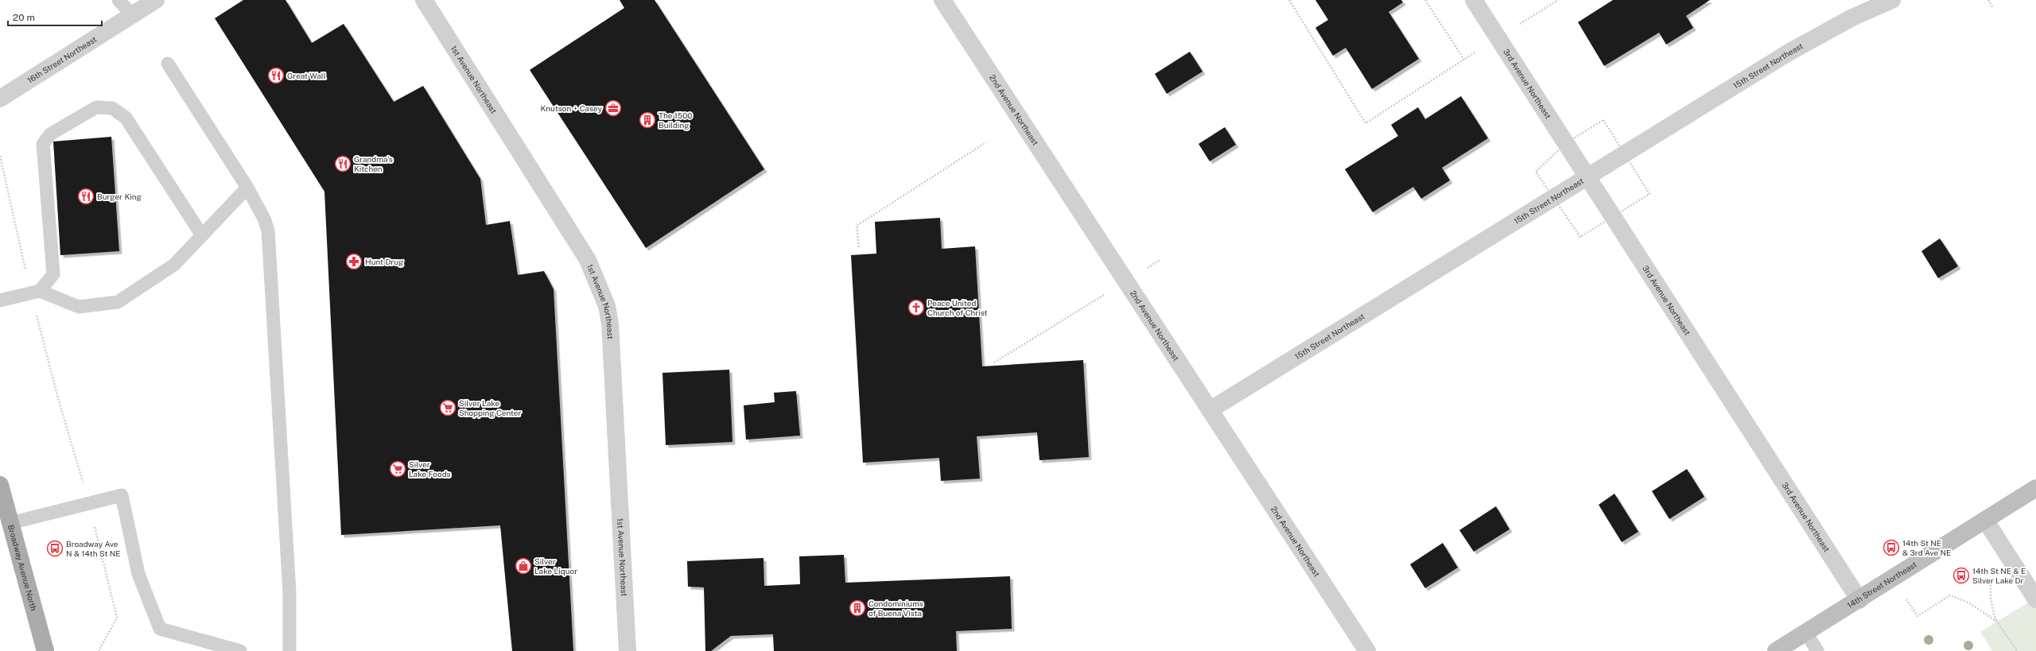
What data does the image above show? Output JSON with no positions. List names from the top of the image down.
{
  "streets": {
    "main road": ["Broadway Avenue North", "14th Street Northeast"],
    "street": [
      "16th Street Northeast",
      "15th Street Northeast",
      "1st Avenue Northeast",
      "3rd Avenue Northeast",
      "2nd Avenue Northeast"
    ]
  },
  "crossings": [
    ["15th Street Northeast", "3rd Avenue Northeast"],
    ["15th Street Northeast", "2nd Avenue Northeast"],
    ["3rd Avenue Northeast", "14th Street Northeast"]
  ],
  "places": {
    "restaurant": ["Great Wall", "Grandma's Kitchen", "Burger King"],
    "office": ["Knutson + Casey"],
    "building": ["The 1500 Building", "Condominiums of Buena Vista"],
    "pharmacy": ["Hunt Drug"],
    "church": ["Peace United Church of Christ"],
    "supermarket": ["Silver Lake Shopping Center", "Silver Lake Foods"],
    "bus stop": ["14th St NE & 3rd Ave NE", "Broadway Ave N & 14th St NE", "14th St NE & E Silver Lake Dr"],
    "shop": ["Silver Lake Liquor"]
  },
  "scale_bar": "20 m"
}
